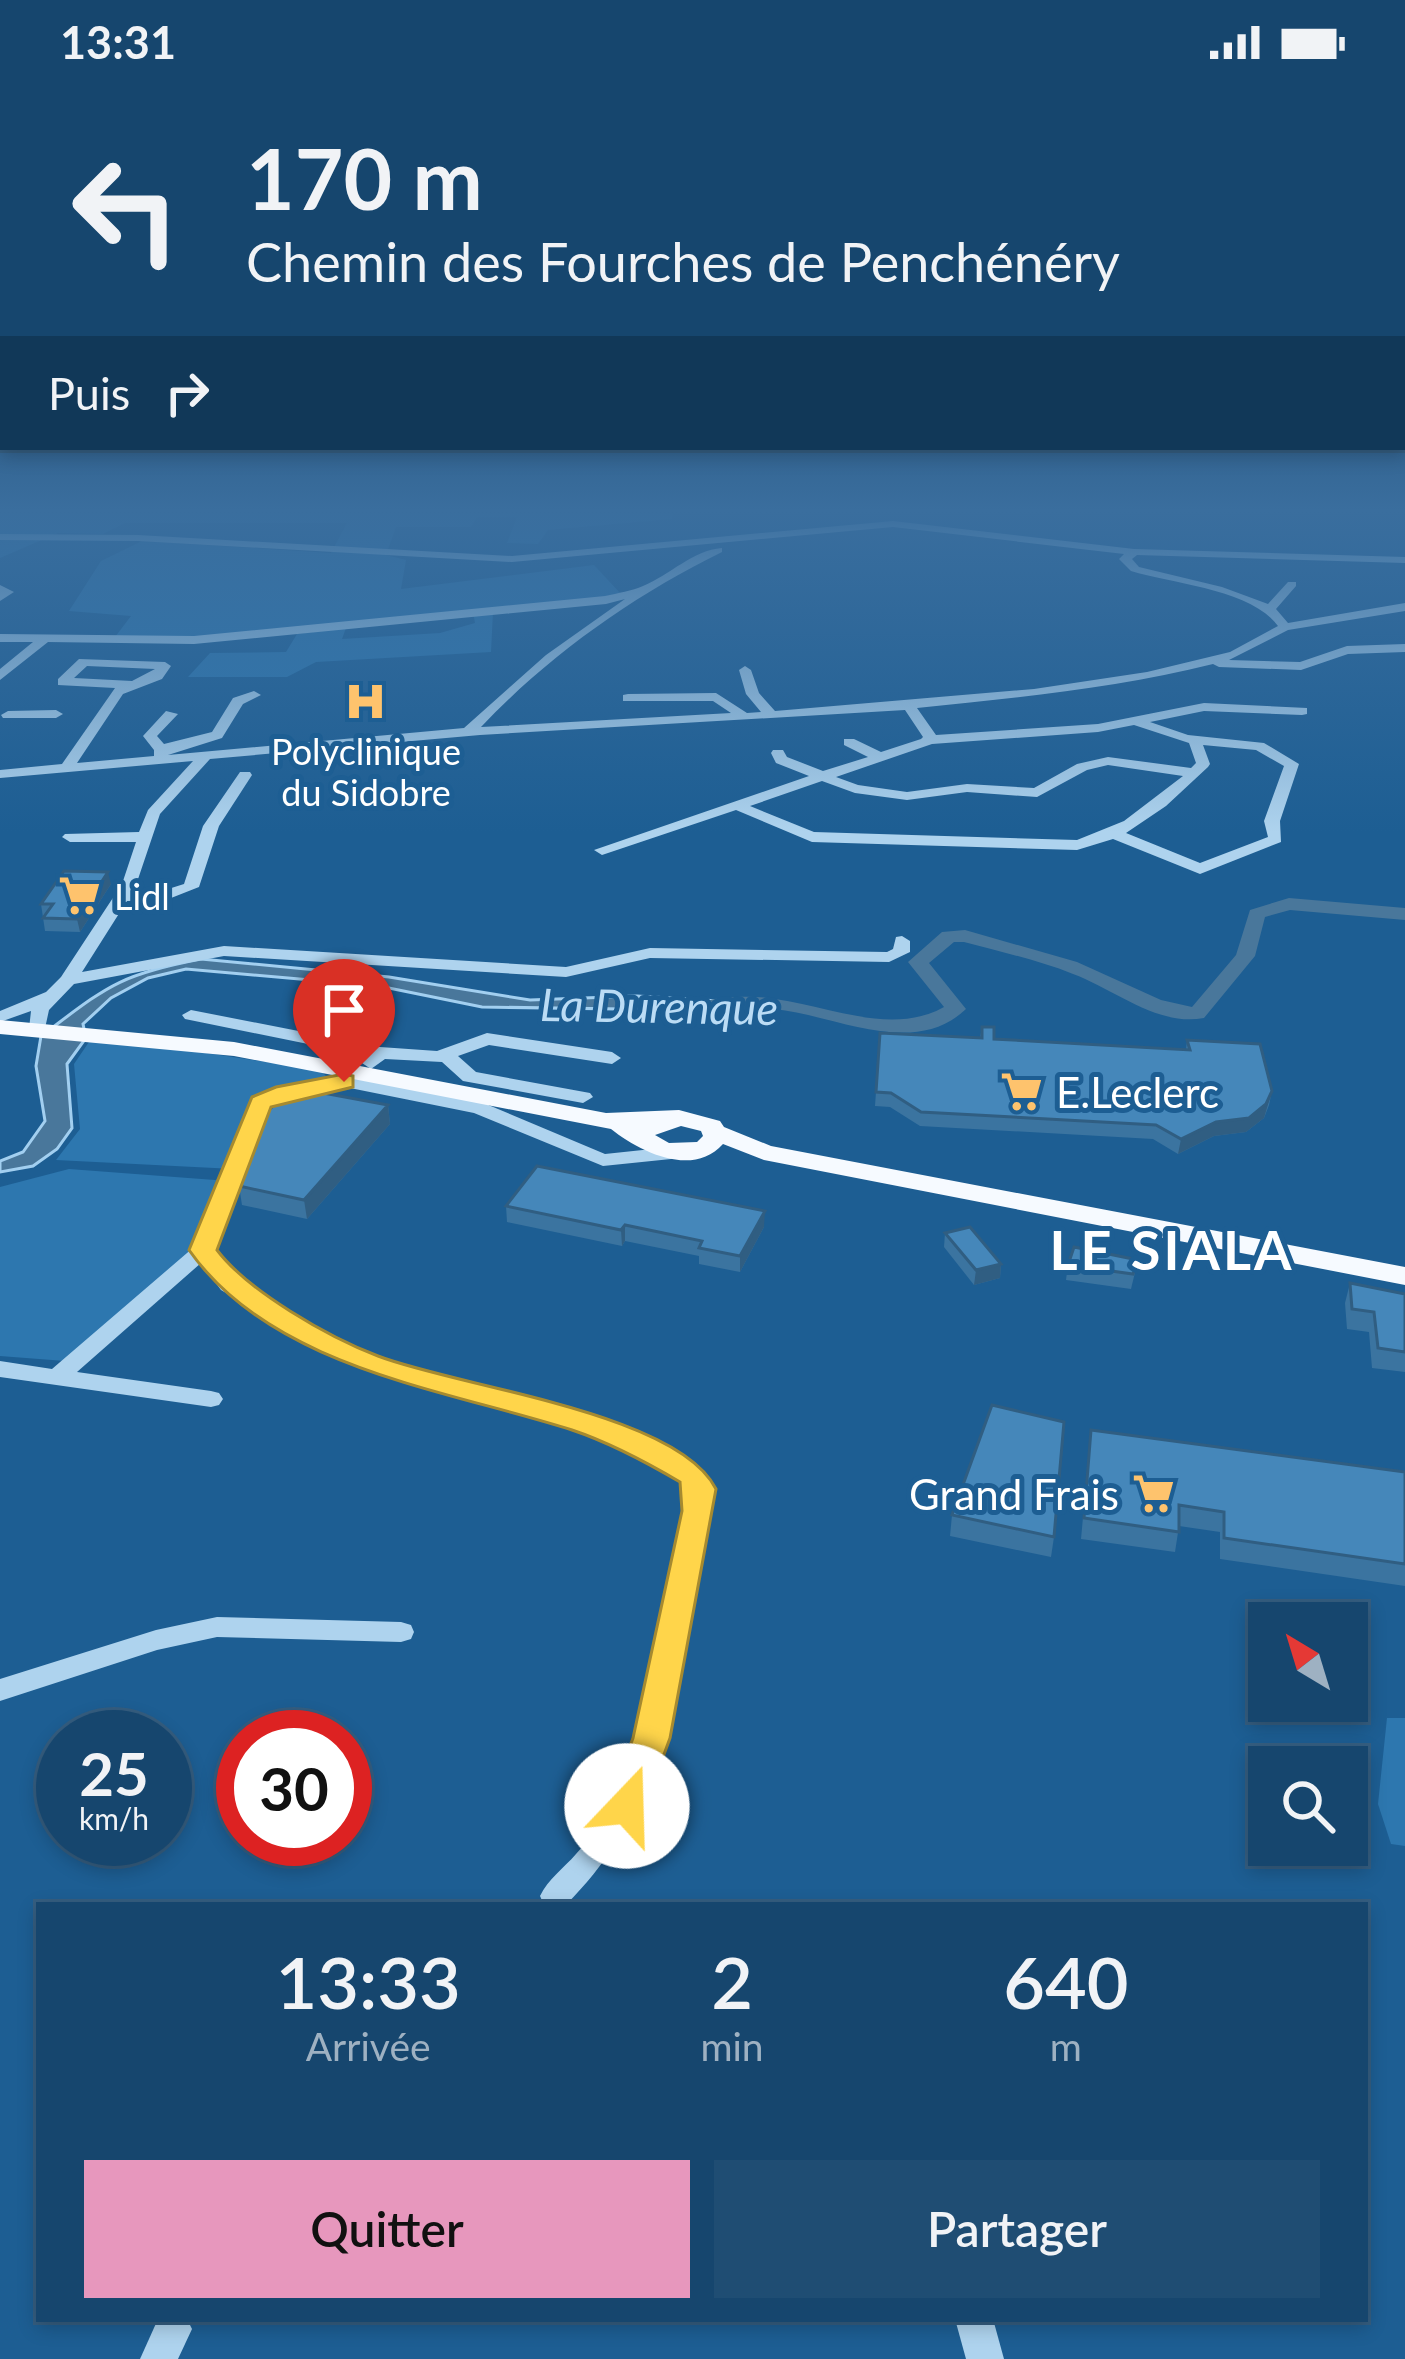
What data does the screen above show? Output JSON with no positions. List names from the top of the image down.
{
  "districts": ["LE SIALA"],
  "water": ["La Durenque"],
  "places": {
    "hospital": ["Polyclinique du Sidobre"],
    "supermarket": ["Lidl", "E.Leclerc", "Grand Frais"]
  },
  "north": "top left",
  "page": {
    "status": "13:31",
    "turn": ["170 m", "Chemin des Fourches de Penchénéry"],
    "then": "Puis",
    "speed": "25 km/h",
    "limit": "30",
    "eta": [
      "13:33",
      "Arrivée",
      "2",
      "min",
      "640",
      "m"
    ],
    "buttons": ["Quitter", "Partager"]
  }
}
